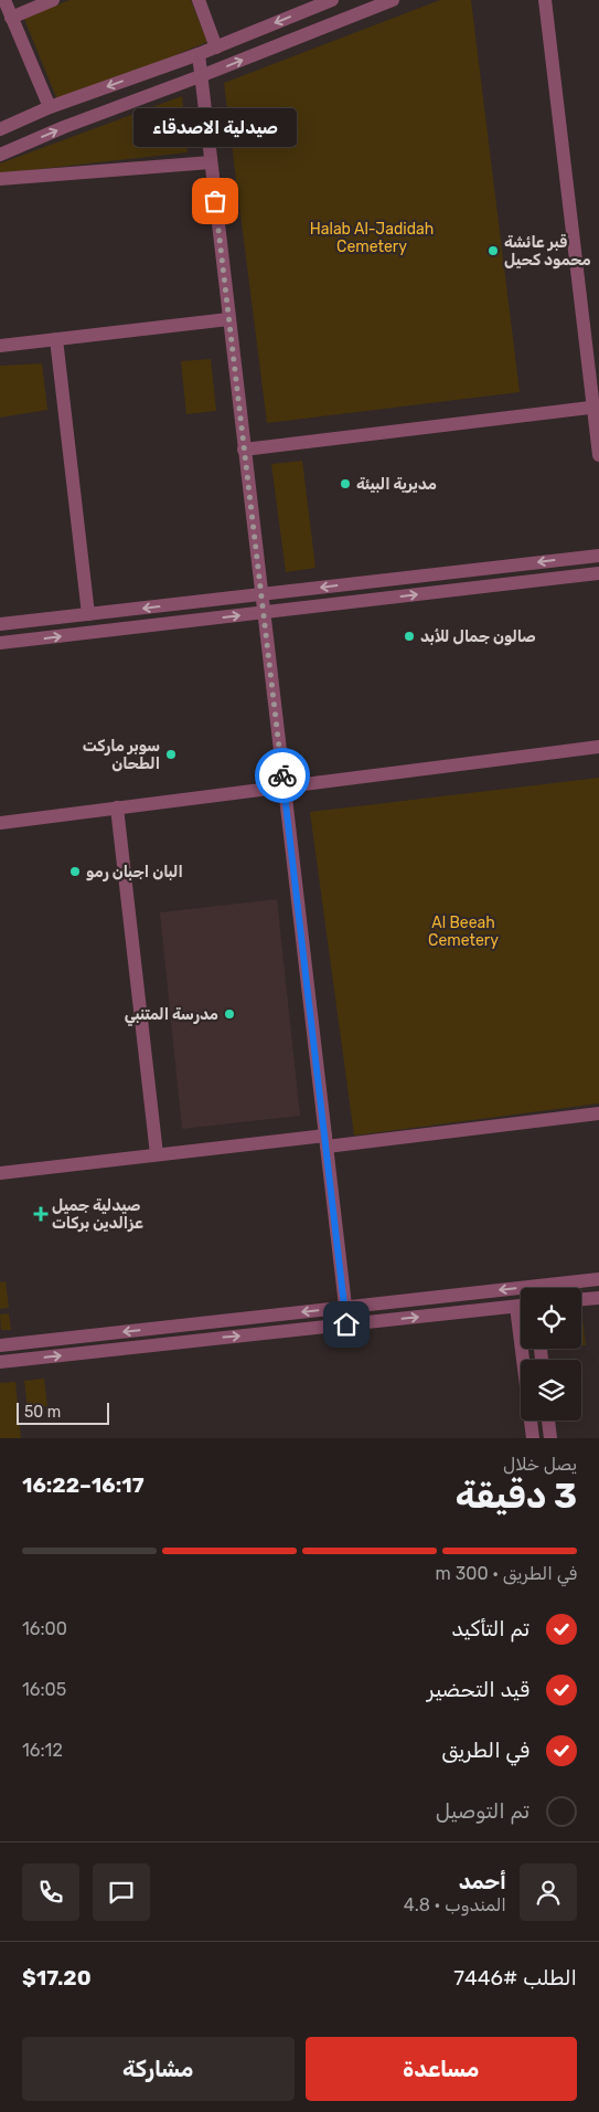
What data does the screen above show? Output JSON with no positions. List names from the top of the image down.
{
  "parks": ["Halab Al-Jadidah Cemetery", "Al Beeah Cemetery"],
  "places": {
    "other": [
      "صيدلية الاصدقاء",
      "قبر عائشة محمود كحيل",
      "مديرية البيئة",
      "صالون جمال للأبد",
      "سوبر ماركت الطحان",
      "البان اجبان رمو",
      "مدرسة المتنبي"
    ],
    "health": ["صيدلية جميل عزالدين بركات"]
  },
  "scale_bar": "50 m",
  "page": {
    "bubble": "صيدلية الاصدقاء",
    "scale": "50 m",
    "heading": ["3 دقيقة", "يصل خلال", "16:17–16:22"],
    "panel": [
      "أحمد",
      "المندوب · 4.8",
      "الطلب #7446",
      "$17.20"
    ],
    "bar": "في الطريق · 300 m",
    "list": [
      ["تم التأكيد", "16:00"],
      ["قيد التحضير", "16:05"],
      ["في الطريق", "16:12"],
      "تم التوصيل"
    ],
    "buttons": ["مساعدة", "مشاركة"]
  }
}
